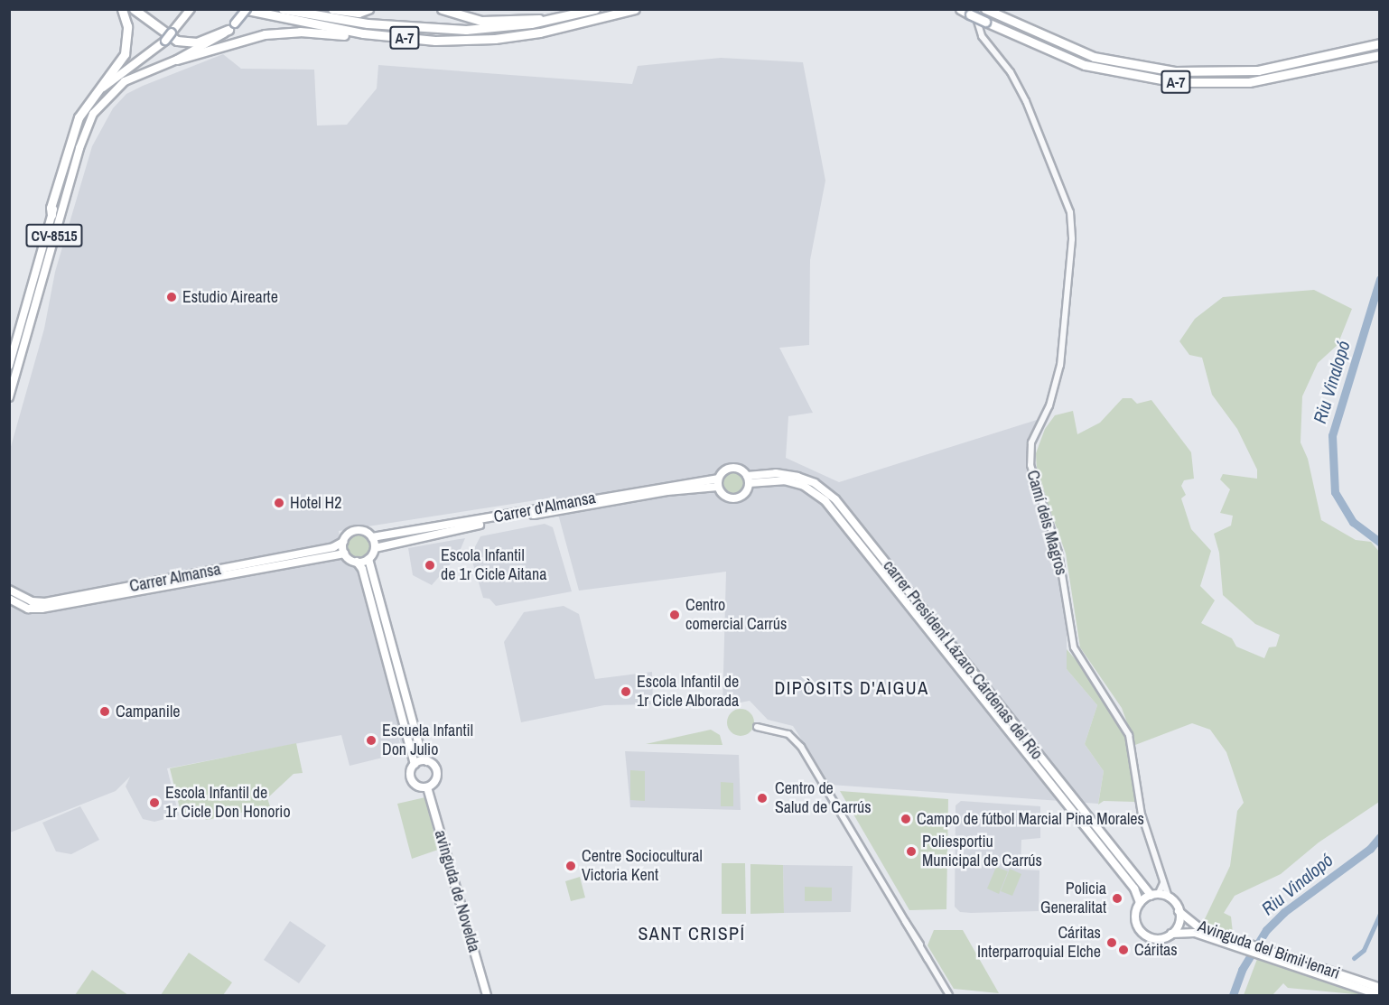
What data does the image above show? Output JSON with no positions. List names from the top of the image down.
{
  "streets": {
    "highway": ["A-7"],
    "main road": [
      "CV-8515",
      "Carrer d'Almansa",
      "Carrer Almansa",
      "carrer President Lázaro Cárdenas del Río",
      "avinguda de Novelda",
      "Avinguda del Bimil·lenari"
    ],
    "street": ["Camí dels Magros"]
  },
  "crossings": [
    ["A-7", "Camí dels Magros"],
    ["Carrer d'Almansa", "Carrer Almansa"],
    ["Carrer d'Almansa", "carrer President Lázaro Cárdenas del Río"],
    ["Camí dels Magros", "carrer President Lázaro Cárdenas del Río"],
    ["Camí dels Magros", "Avinguda del Bimil·lenari"],
    ["carrer President Lázaro Cárdenas del Río", "Avinguda del Bimil·lenari"]
  ],
  "districts": ["DIPÒSITS D'AIGUA", "SANT CRISPÍ"],
  "water": ["Riu Vinalopó"],
  "places": [
    "Estudio Airearte",
    "Hotel H2",
    "Escola Infantil de 1r Cicle Aitana",
    "Centro comercial Carrús",
    "Escola Infantil de 1r Cicle Alborada",
    "Campanile",
    "Escuela Infantil Don Julio",
    "Centro de Salud de Carrús",
    "Escola Infantil de 1r Cicle Don Honorio",
    "Campo de fútbol Marcial Pina Morales",
    "Poliesportiu Municipal de Carrús",
    "Centre Sociocultural Victoria Kent",
    "Policia Generalitat",
    "Cáritas Interparroquial Elche",
    "Cáritas"
  ]
}
